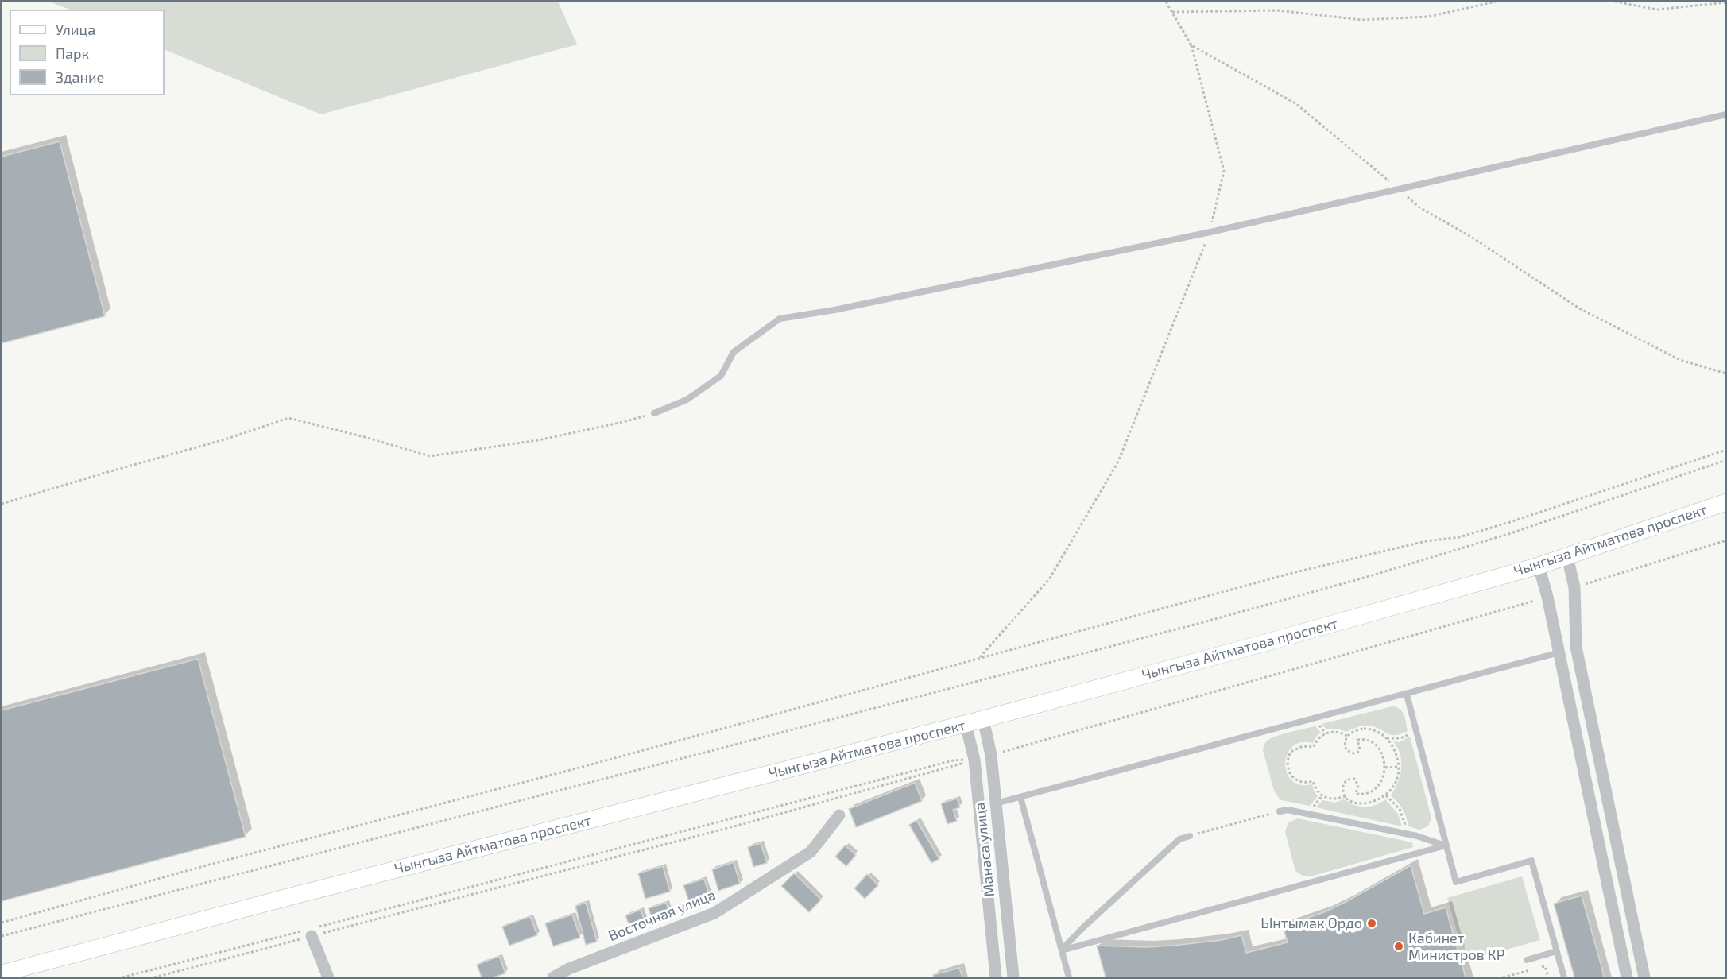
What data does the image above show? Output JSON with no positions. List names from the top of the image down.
{
  "streets": {
    "main road": ["Чынгыза Айтматова проспект"],
    "street": ["Манаса улица", "Восточная улица"]
  },
  "crossings": [
    ["Чынгыза Айтматова проспект", "Манаса улица"]
  ],
  "places": ["Ынтымак Ордо", "Кабинет Министров КР"],
  "legend": ["Улица", "Парк", "Здание"]
}
